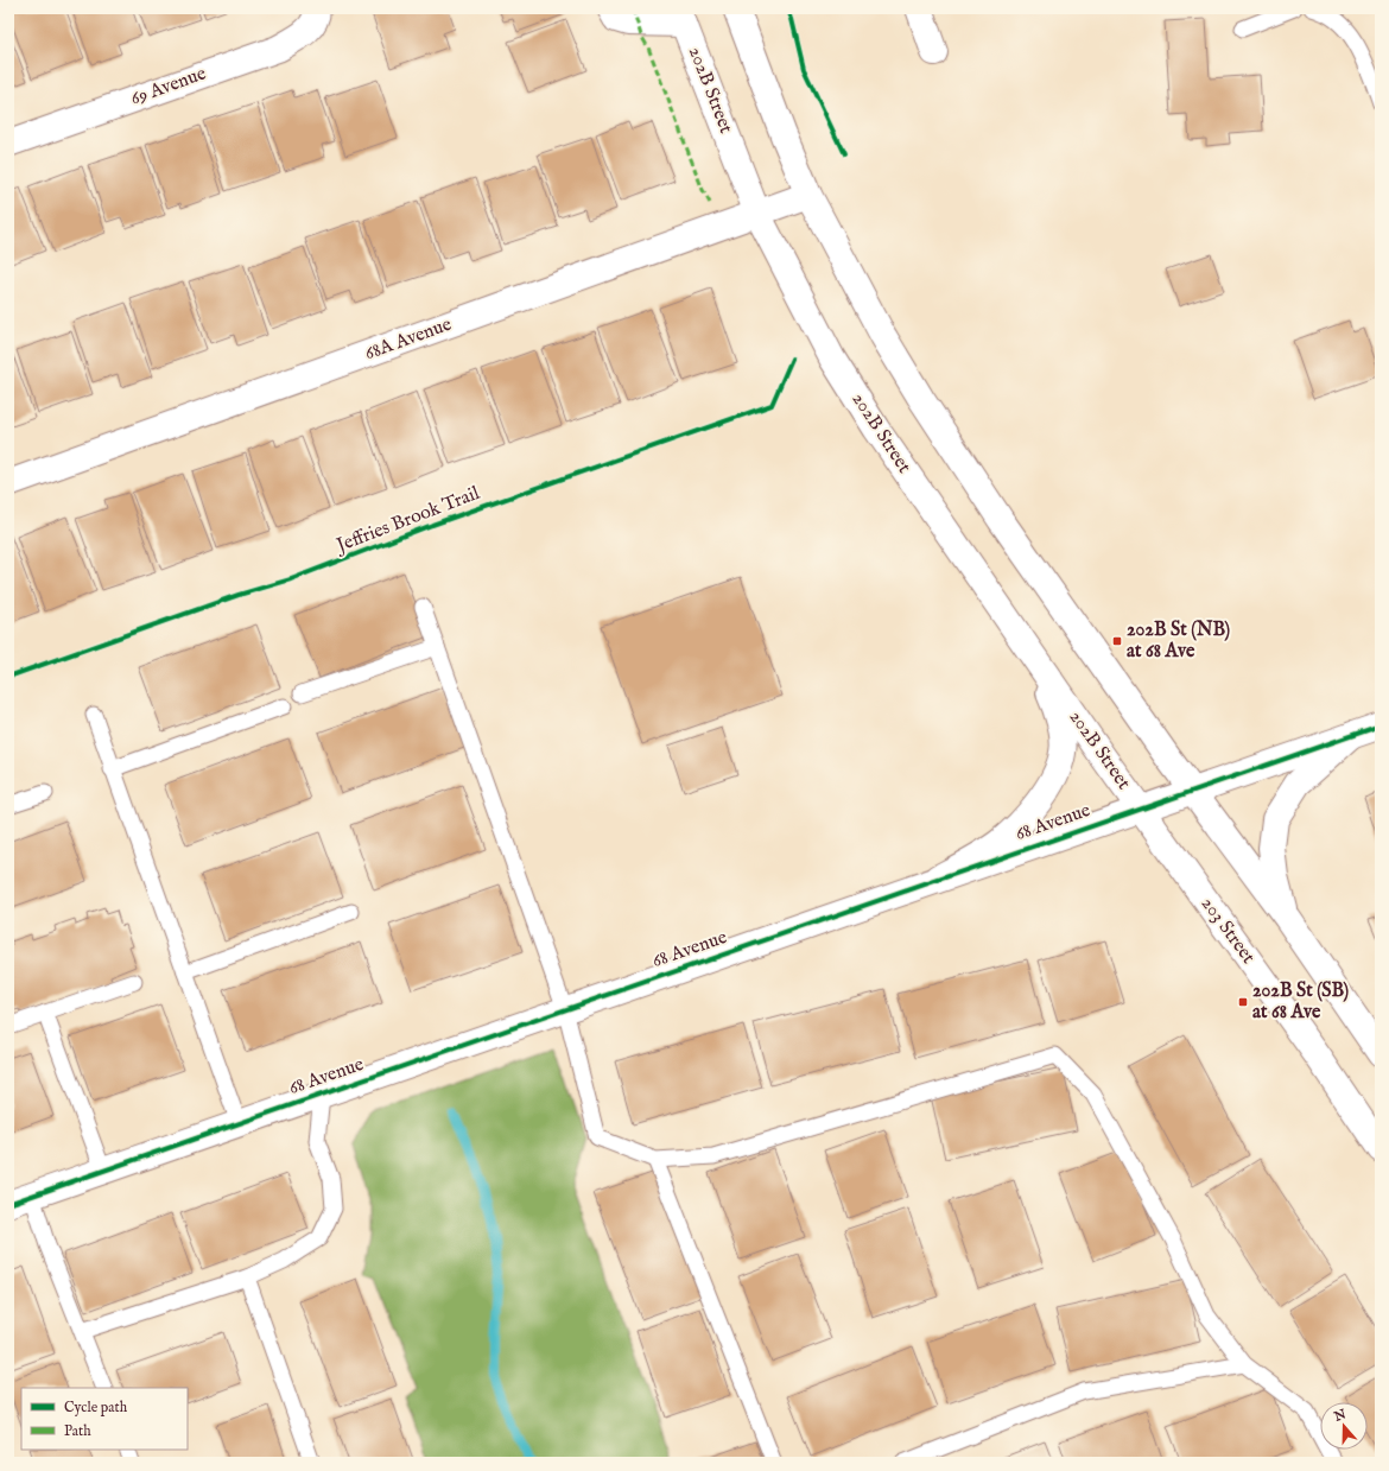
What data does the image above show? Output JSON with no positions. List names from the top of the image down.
{
  "streets": {
    "main road": [
      "69 Avenue",
      "202B Street",
      "68A Avenue",
      "68 Avenue",
      "203 Street"
    ],
    "cycle path": ["Jeffries Brook Trail"]
  },
  "crossings": [
    ["202B Street", "68A Avenue"],
    ["202B Street", "68 Avenue"],
    ["202B Street", "203 Street"],
    ["68 Avenue", "203 Street"]
  ],
  "places": {
    "transit": ["202B St (NB) at 68 Ave", "202B St (SB) at 68 Ave"]
  },
  "legend": ["Cycle path", "Path"],
  "north": "top"
}
